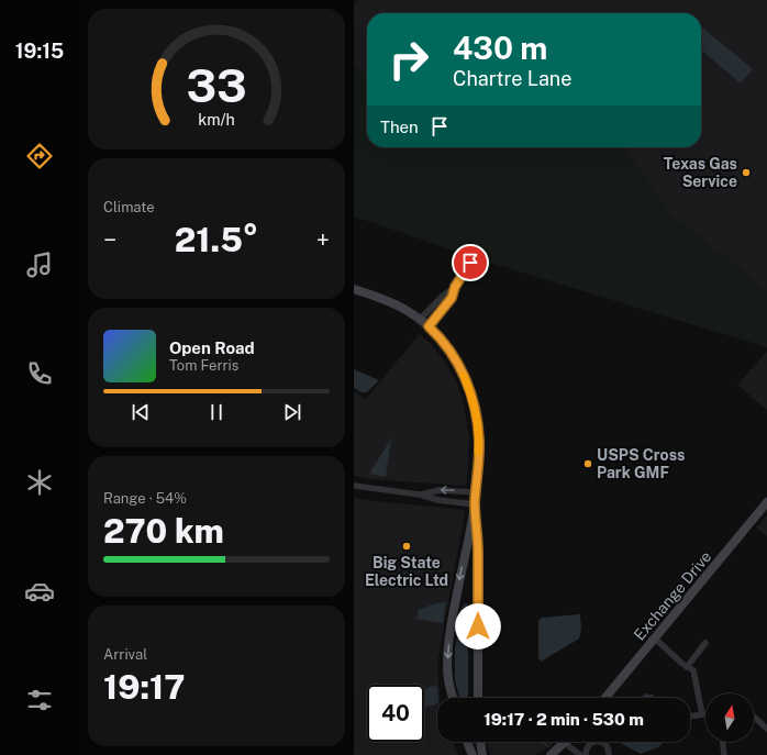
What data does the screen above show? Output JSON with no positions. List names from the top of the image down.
{
  "streets": {
    "street": ["Exchange Drive"]
  },
  "places": ["Texas Gas Service", "USPS Cross Park GMF", "Big State Electric Ltd"],
  "north": "top",
  "page": {
    "tabs": "19:15",
    "turn": ["430 m", "Chartre Lane"],
    "then": "Then",
    "tile": [
      "Climate",
      ["Range · 54%", "270 km"],
      ["Arrival", "19:17"]
    ],
    "heat": ["−", "21.5°", "+"],
    "song": ["Open Road", "Tom Ferris"],
    "limit": "40",
    "trip": "19:17 · 2 min · 530 m",
    "gauge": ["33", "km/h"]
  }
}
